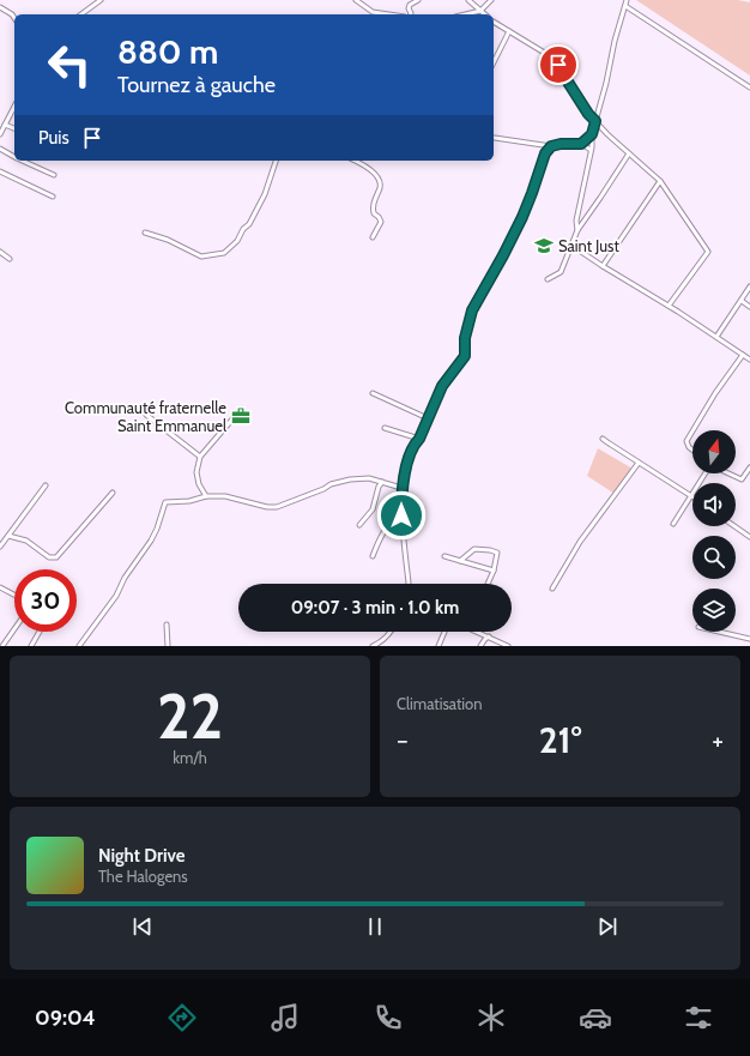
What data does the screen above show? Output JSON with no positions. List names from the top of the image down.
{
  "places": {
    "school or university": ["Saint Just"],
    "office": ["Communauté fraternelle Saint Emmanuel"]
  },
  "north": "top",
  "page": {
    "turn": ["880 m", "Tournez à gauche"],
    "then": "Puis",
    "limit": "30",
    "trip": "09:07 · 3 min · 1.0 km",
    "tile": [
      ["22", "km/h"],
      "Climatisation"
    ],
    "heat": ["−", "21°", "+"],
    "song": ["Night Drive", "The Halogens"],
    "tabs": "09:04"
  }
}
